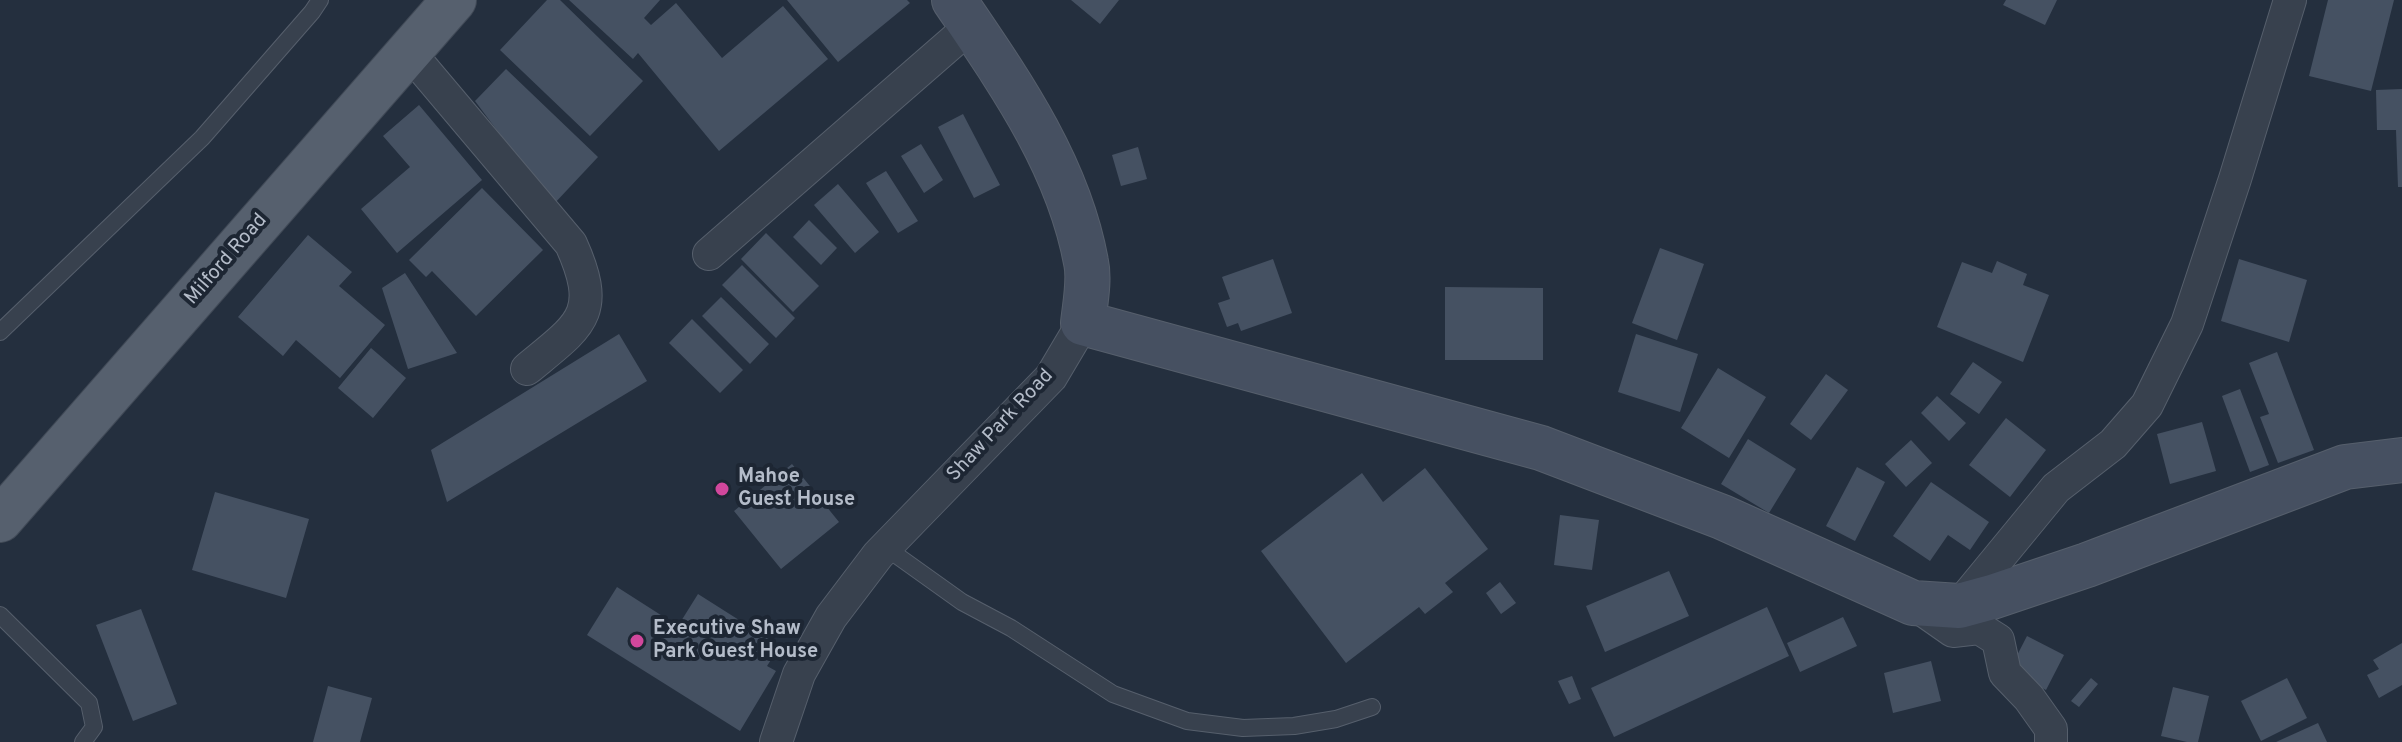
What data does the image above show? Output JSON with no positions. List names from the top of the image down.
{
  "streets": {
    "main road": ["Milford Road"],
    "street": ["Shaw Park Road"]
  },
  "places": ["Mahoe Guest House", "Executive Shaw Park Guest House"]
}
